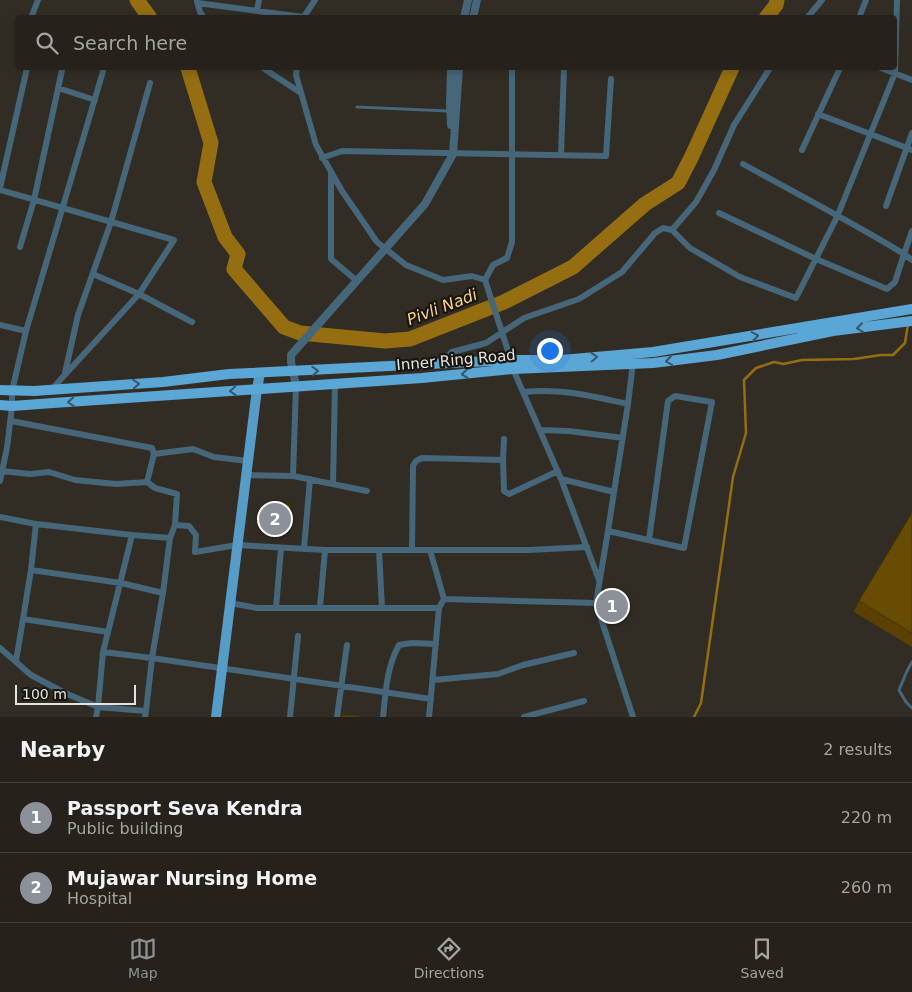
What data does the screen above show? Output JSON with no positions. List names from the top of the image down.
{
  "streets": {
    "highway": ["Inner Ring Road"]
  },
  "water": ["Pivli Nadi"],
  "scale_bar": "100 m",
  "page": {
    "search": "Search here",
    "pins": ["2", "1"],
    "scale": "100 m",
    "heading": ["Nearby", "2 results"],
    "list": [
      {
        "mark": "1",
        "name": "Passport Seva Kendra",
        "note": "Public building",
        "value": "220 m"
      },
      {
        "mark": "2",
        "name": "Mujawar Nursing Home",
        "note": "Hospital",
        "value": "260 m"
      }
    ],
    "nav": ["Map", "Directions", "Saved"]
  }
}
